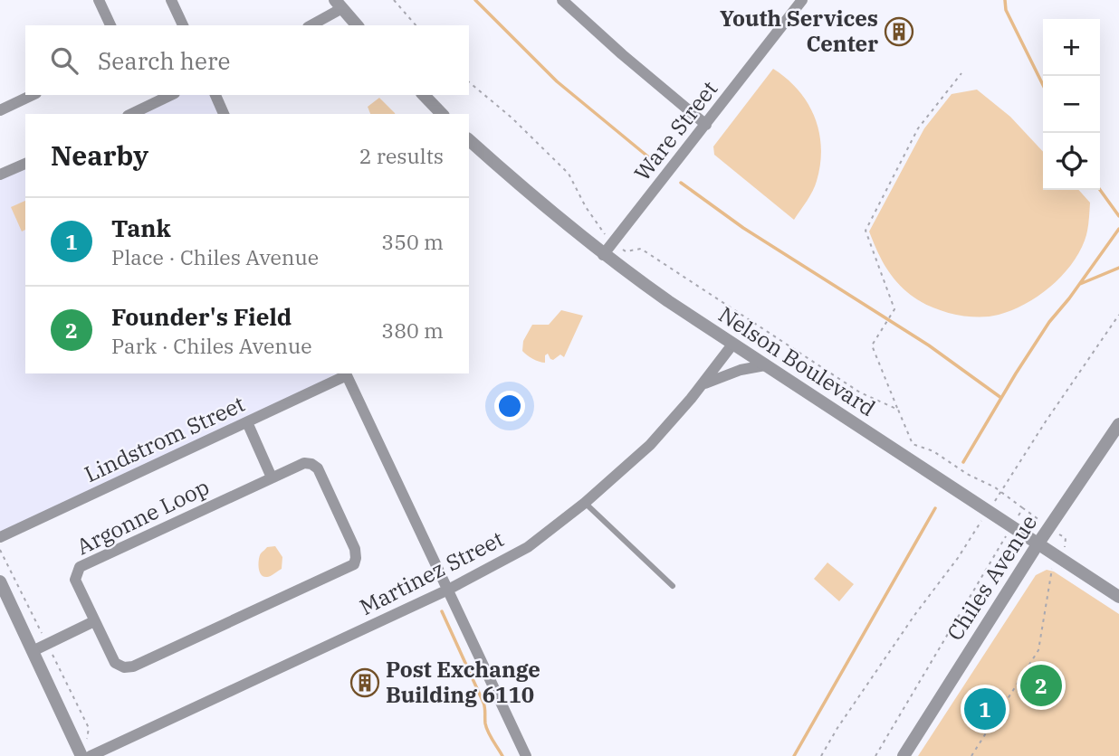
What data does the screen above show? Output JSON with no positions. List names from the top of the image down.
{
  "streets": {
    "street": [
      "Ware Street",
      "Nelson Boulevard",
      "Lindstrom Street",
      "Argonne Loop",
      "Martinez Street",
      "Chiles Avenue"
    ]
  },
  "crossings": [
    ["Ware Street", "Nelson Boulevard"],
    ["Nelson Boulevard", "Martinez Street"],
    ["Nelson Boulevard", "Chiles Avenue"]
  ],
  "places": {
    "building": ["Youth Services Center", "Post Exchange Building 6110"]
  },
  "page": {
    "map_buttons": ["+", "−"],
    "search": "Search here",
    "heading": ["Nearby", "2 results"],
    "list": [
      {
        "mark": "1",
        "name": "Tank",
        "note": "Place · Chiles Avenue",
        "value": "350 m"
      },
      {
        "mark": "2",
        "name": "Founder's Field",
        "note": "Park · Chiles Avenue",
        "value": "380 m"
      }
    ],
    "pins": ["2", "1"]
  }
}
